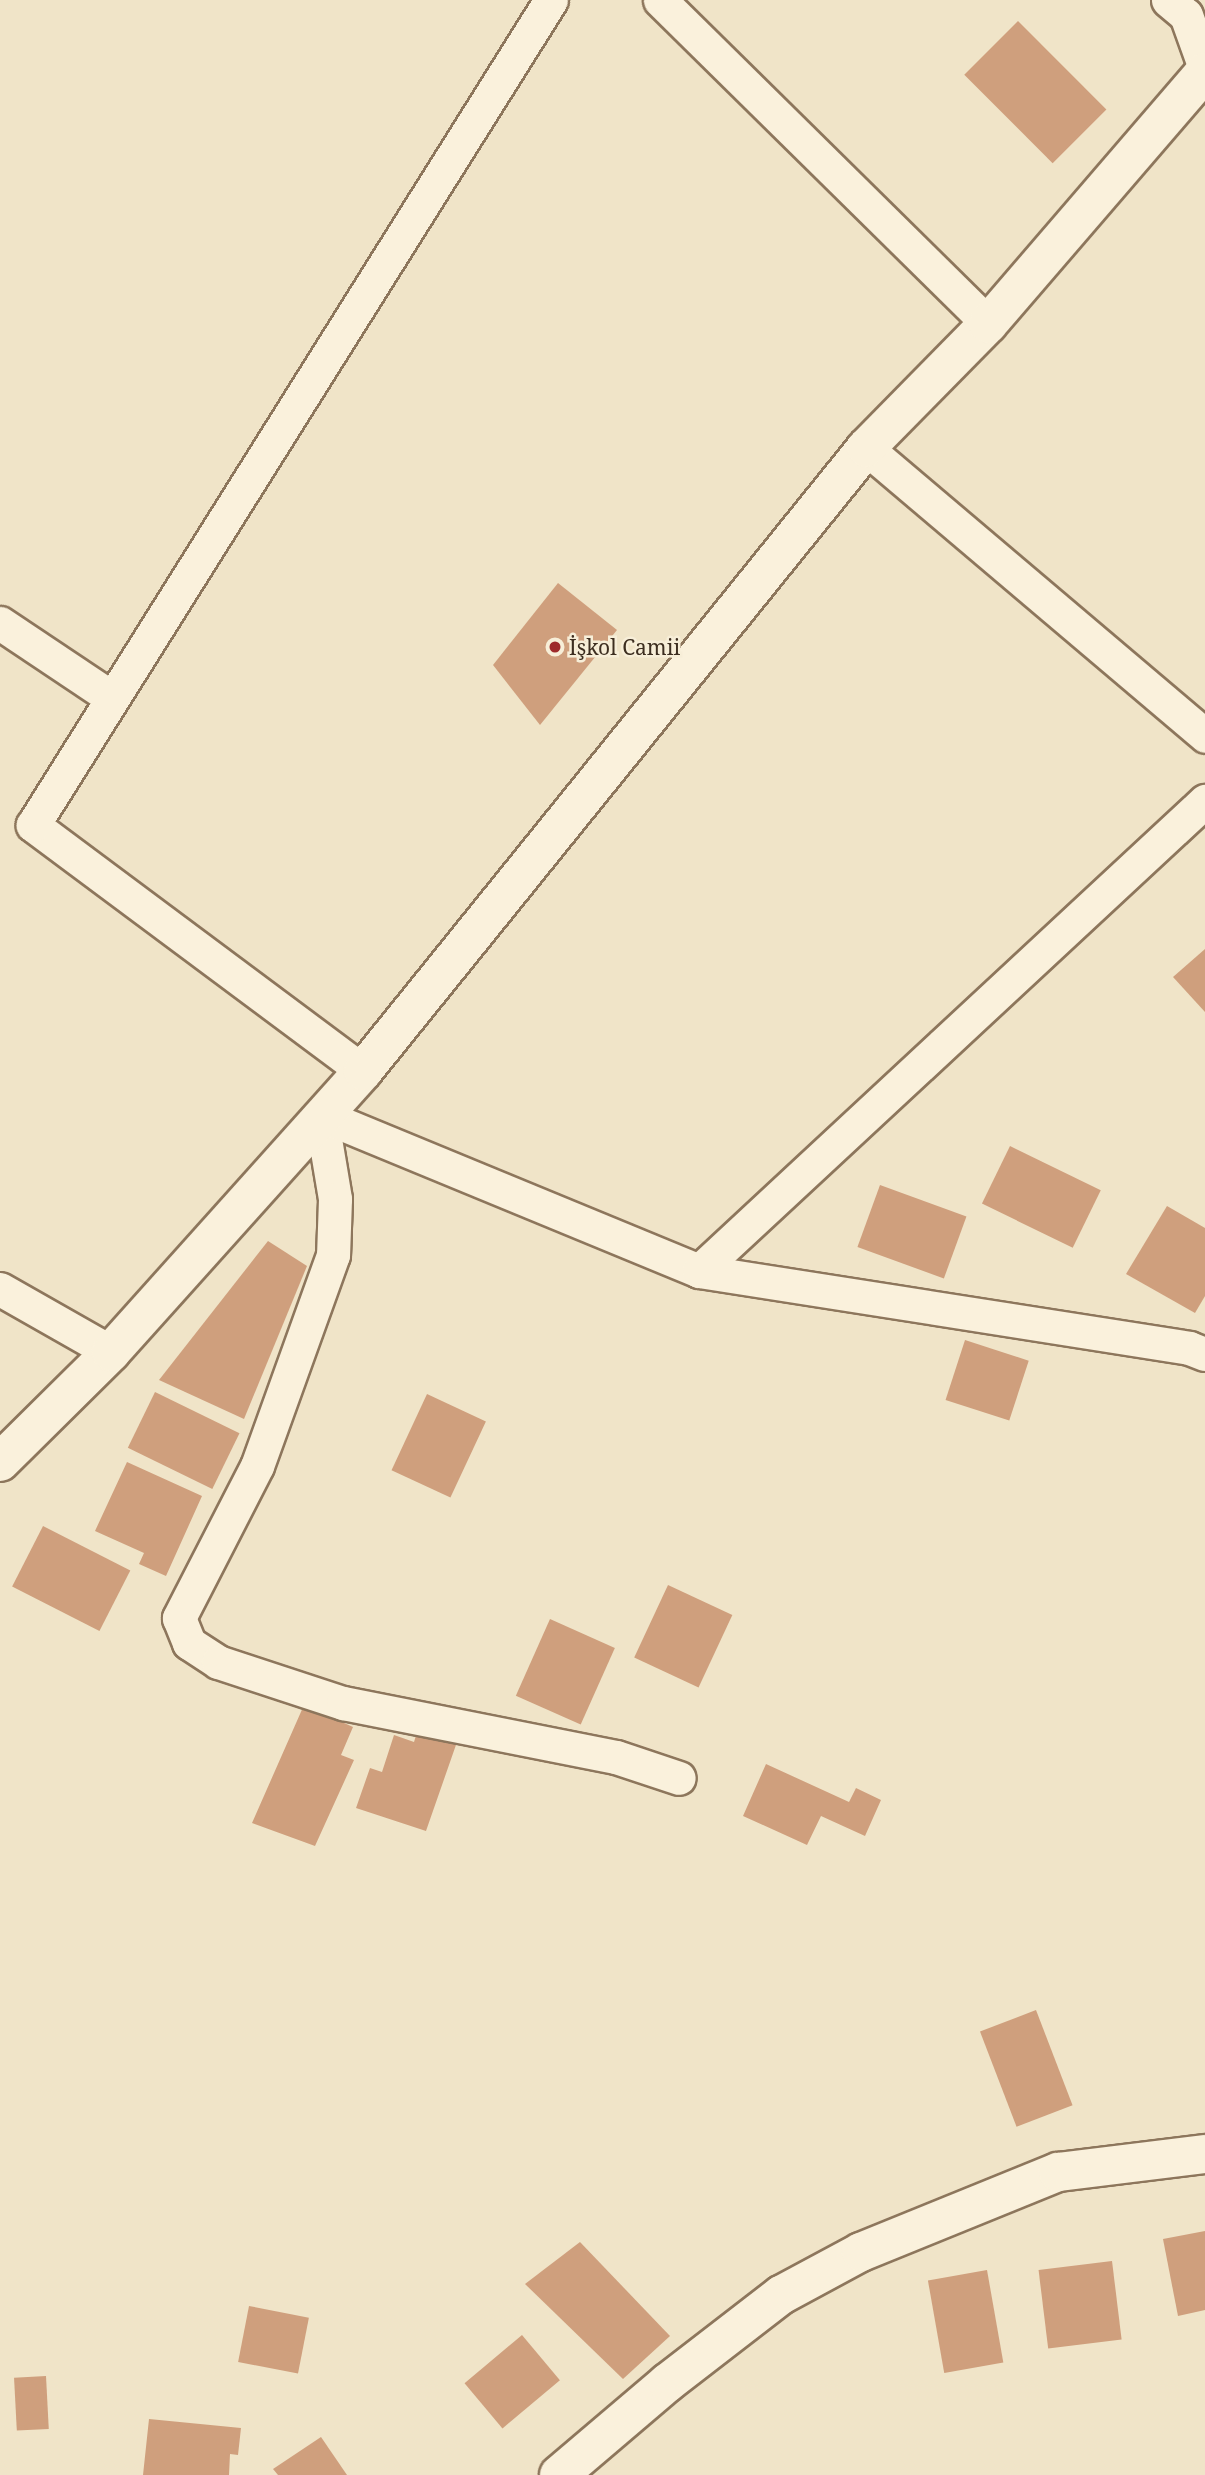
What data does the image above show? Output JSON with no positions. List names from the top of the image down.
{
  "places": ["İşkol Camii"]
}
